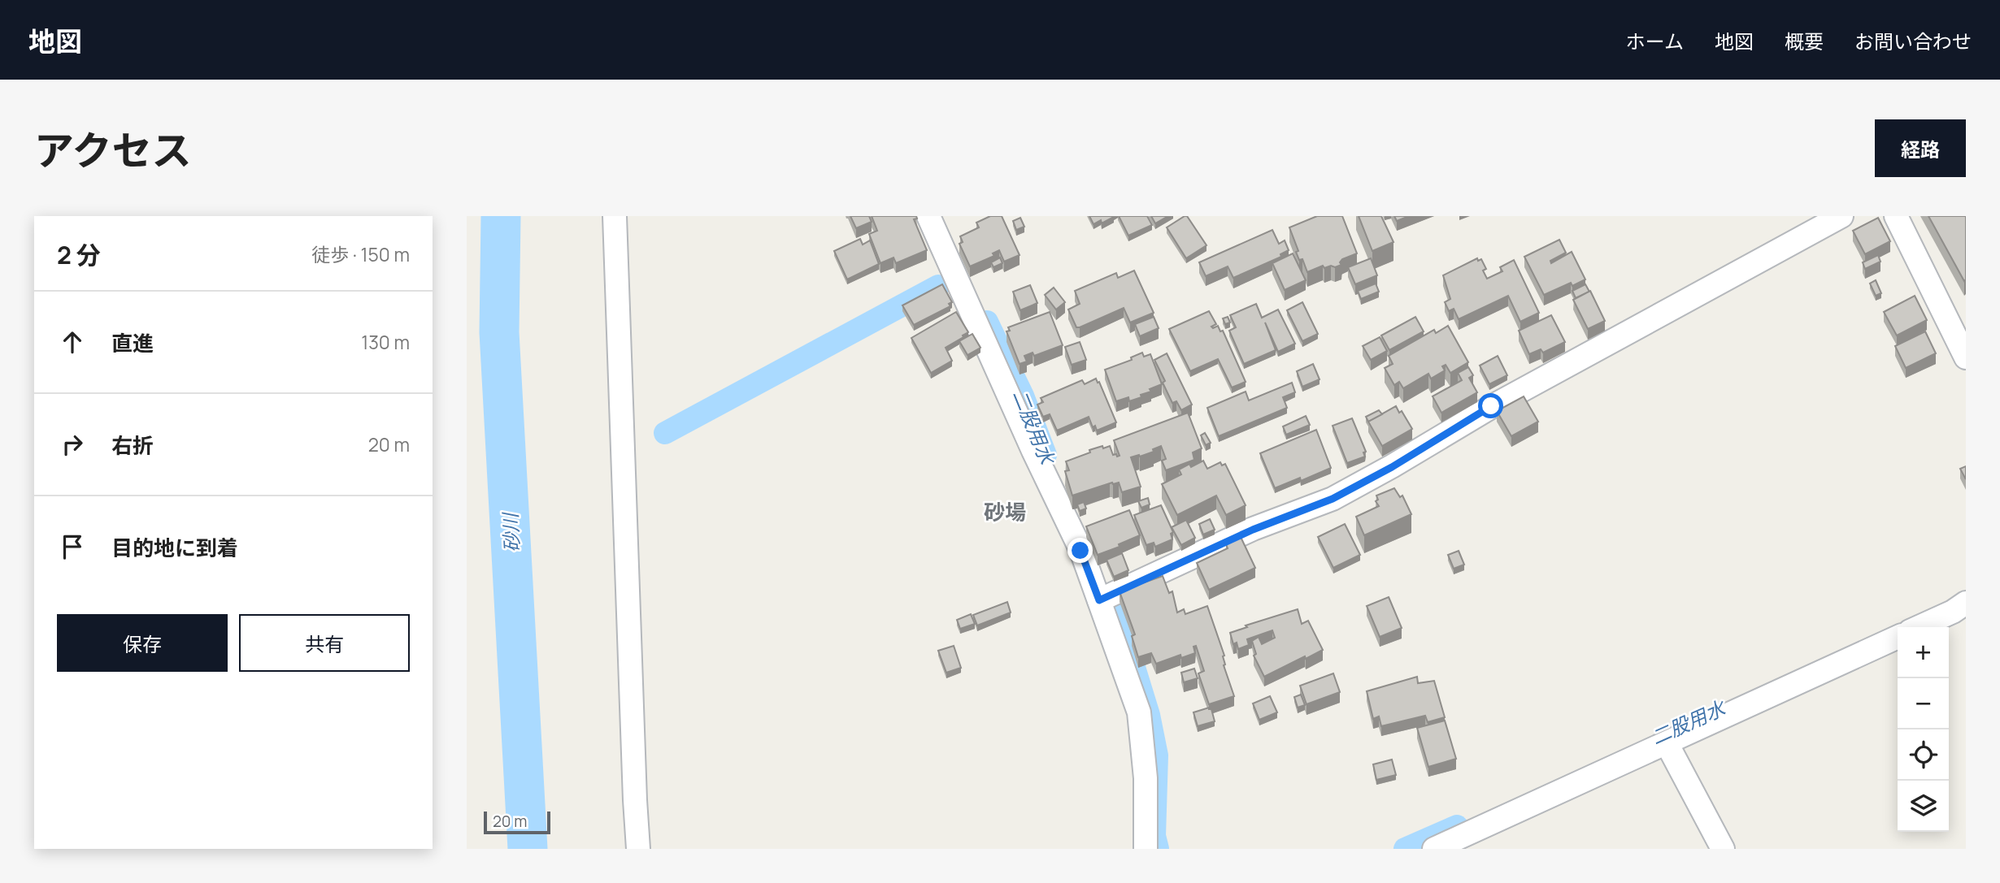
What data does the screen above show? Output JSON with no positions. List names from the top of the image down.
{
  "districts": ["砂場"],
  "water": ["二股用水", "砂川"],
  "scale_bar": "20 m",
  "page": {
    "header": "地図",
    "nav": [
      "ホーム",
      "地図",
      "概要",
      "お問い合わせ"
    ],
    "title": "アクセス",
    "buttons": [
      "経路",
      ["保存", "共有"]
    ],
    "heading": ["2 分", "徒歩 · 150 m"],
    "list": [
      ["直進", "130 m"],
      ["右折", "20 m"],
      "目的地に到着"
    ],
    "map_buttons": ["+", "−"],
    "scale": "20 m"
  }
}
